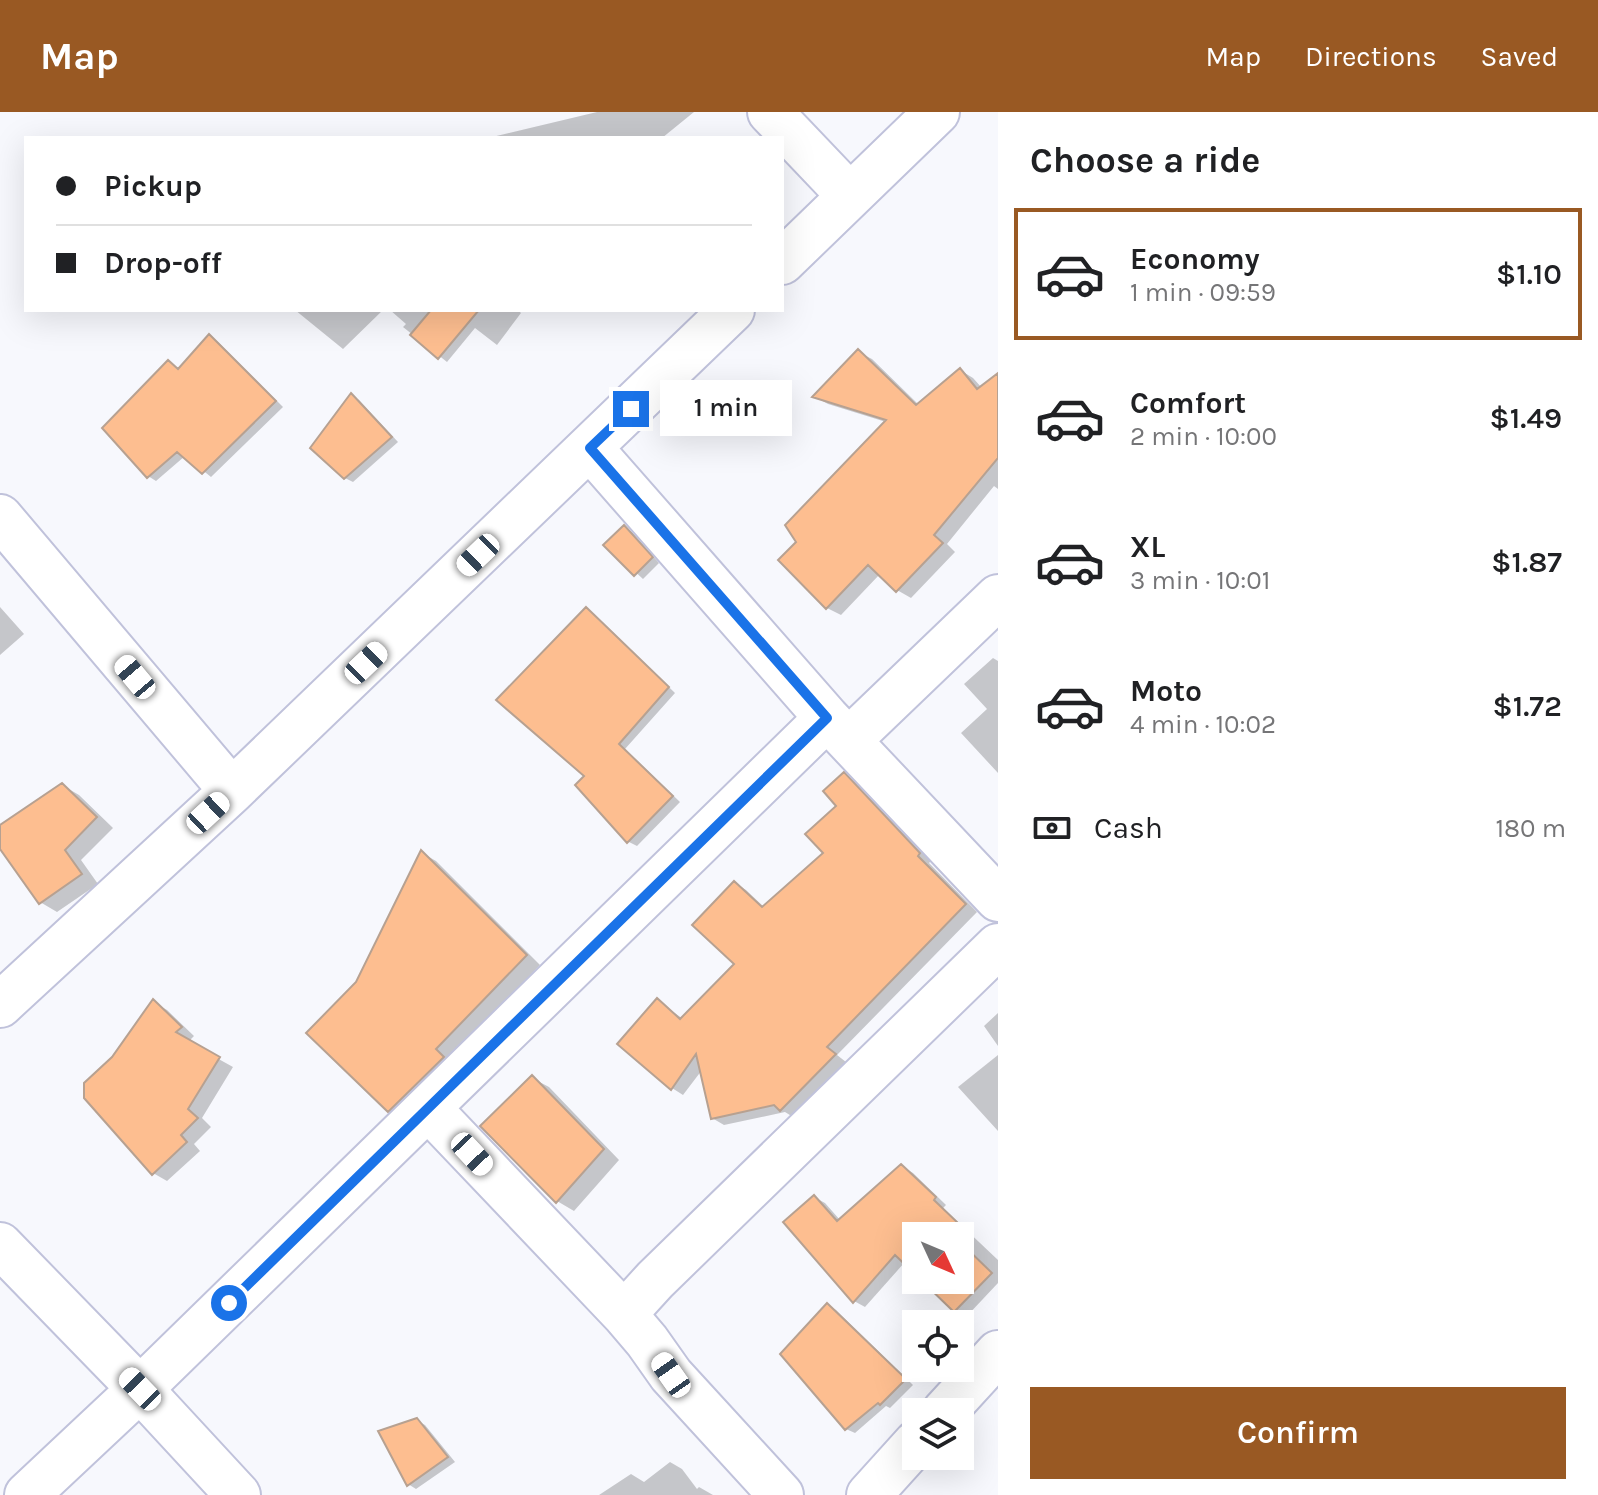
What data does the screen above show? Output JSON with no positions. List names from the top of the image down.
{
  "north": "bottom right",
  "page": {
    "header": "Map",
    "nav": ["Map", "Directions", "Saved"],
    "heading": "Choose a ride",
    "banner": ["Pickup", "Drop-off"],
    "list": [
      {
        "name": "Economy",
        "note": "1 min · 09:59",
        "value": "$1.10"
      },
      {
        "name": "Comfort",
        "note": "2 min · 10:00",
        "value": "$1.49"
      },
      {
        "name": "XL",
        "note": "3 min · 10:01",
        "value": "$1.87"
      },
      {
        "name": "Moto",
        "note": "4 min · 10:02",
        "value": "$1.72"
      }
    ],
    "bubble": "1 min",
    "pay": ["Cash", "180 m"],
    "buttons": "Confirm"
  }
}
